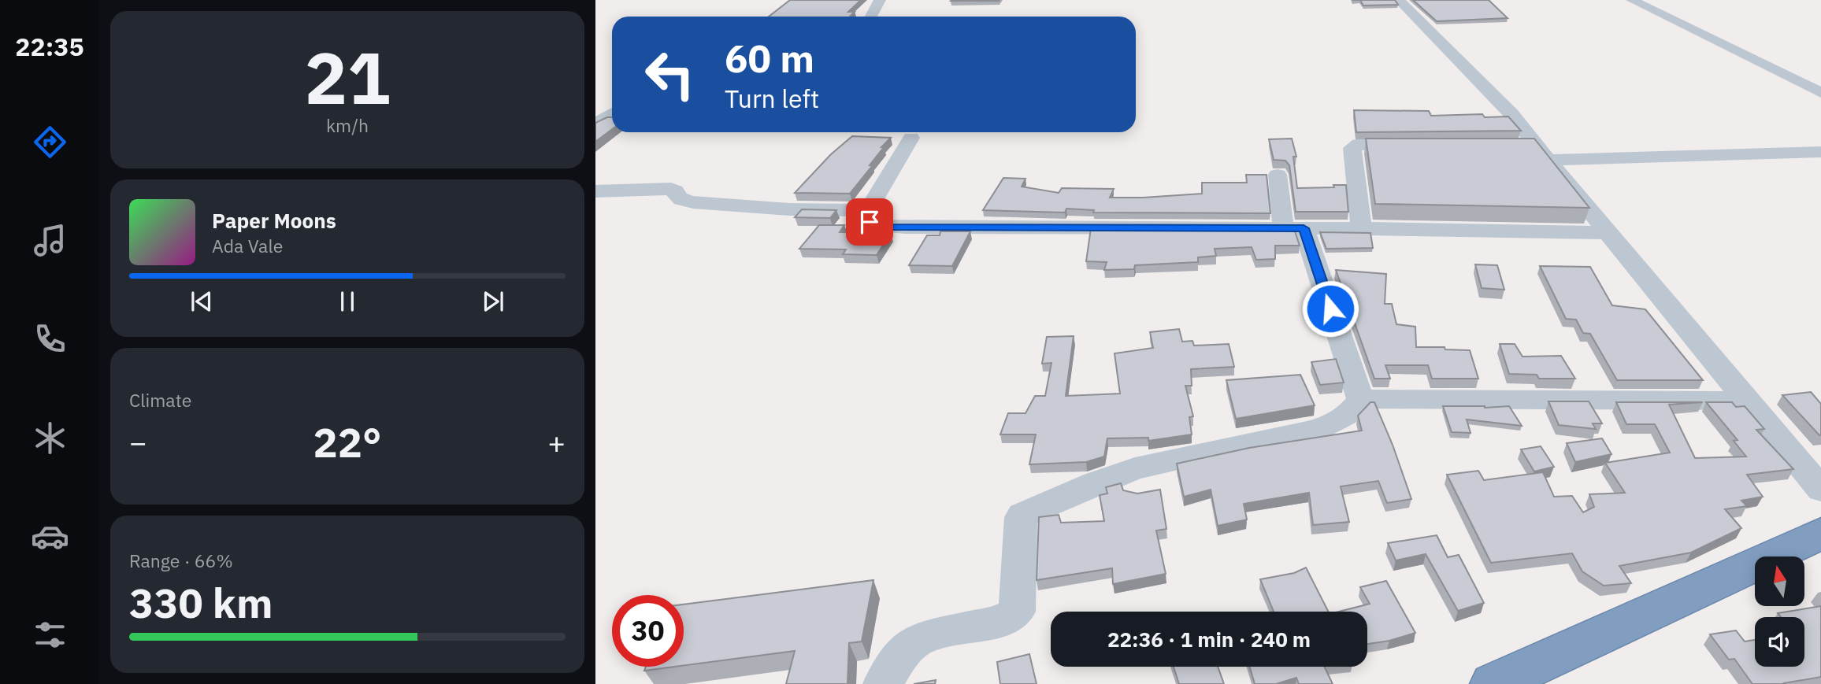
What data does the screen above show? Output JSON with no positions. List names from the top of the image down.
{
  "north": "top",
  "page": {
    "tabs": "22:35",
    "tile": [
      ["21", "km/h"],
      "Climate",
      ["Range · 66%", "330 km"]
    ],
    "turn": ["60 m", "Turn left"],
    "song": ["Paper Moons", "Ada Vale"],
    "heat": ["−", "22°", "+"],
    "limit": "30",
    "trip": "22:36 · 1 min · 240 m"
  }
}
